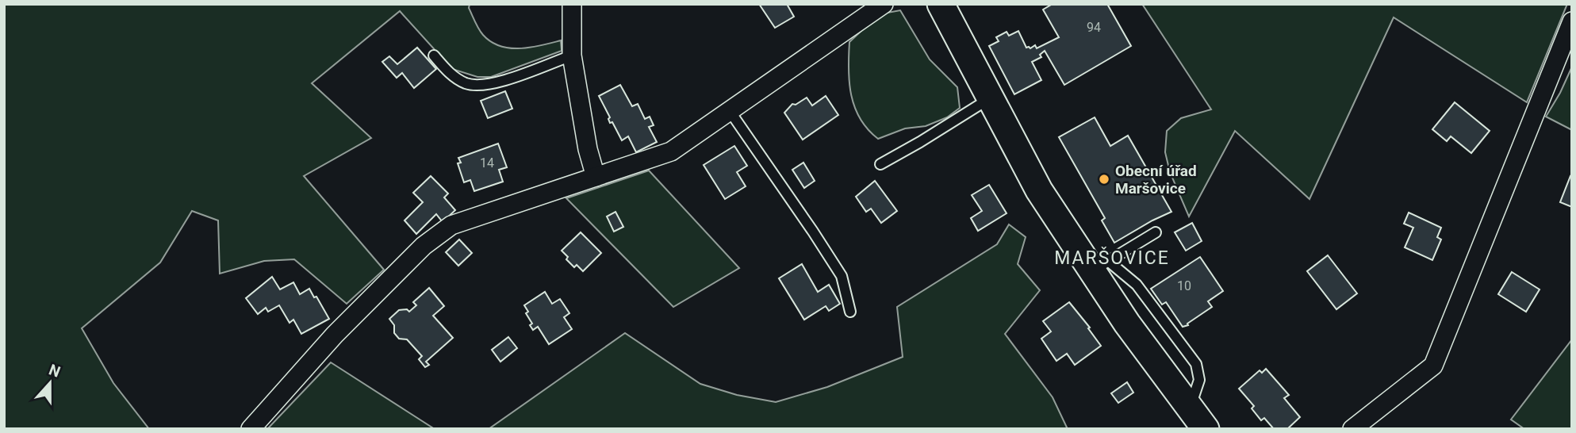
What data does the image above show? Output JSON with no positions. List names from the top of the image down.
{
  "districts": ["MARŠOVICE"],
  "places": ["Obecní úřad Maršovice"],
  "house_numbers": ["94", "14", "10"],
  "north": "top"
}
